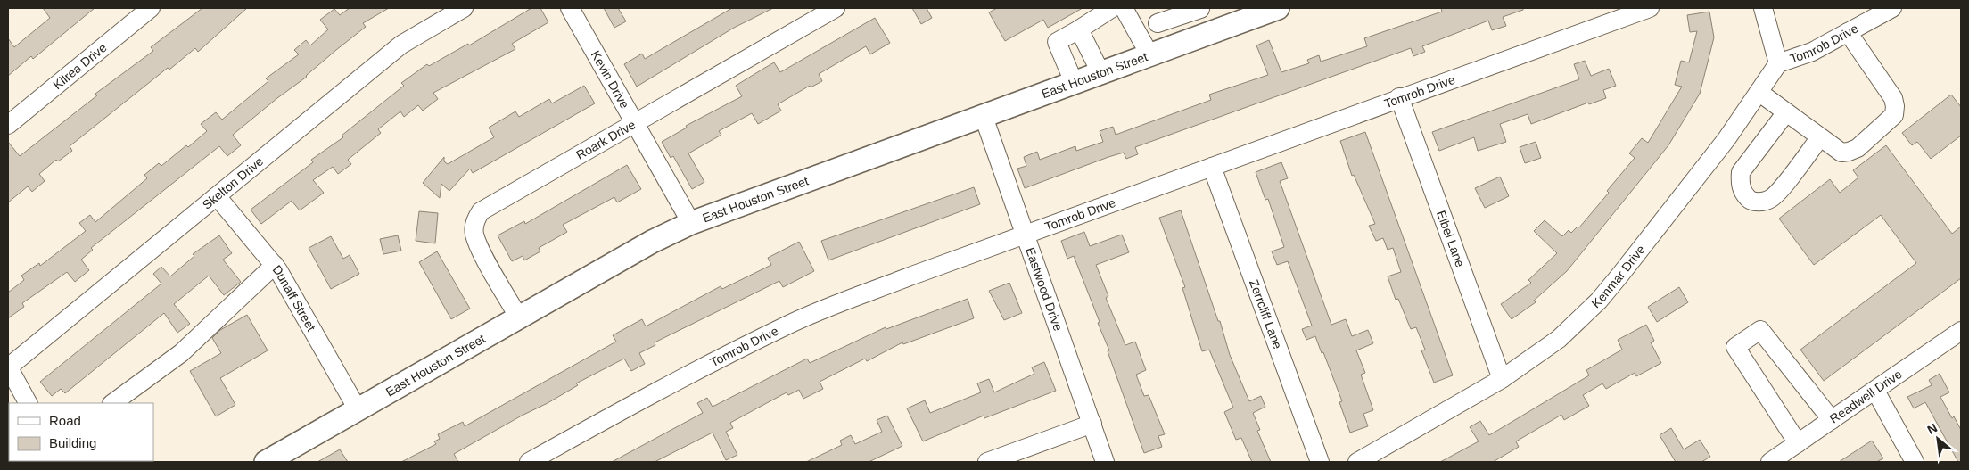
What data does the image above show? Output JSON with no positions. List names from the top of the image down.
{
  "streets": {
    "main road": ["East Houston Street"],
    "street": [
      "Tomrob Drive",
      "Kilrea Drive",
      "Kevin Drive",
      "Roark Drive",
      "Skelton Drive",
      "Elbel Lane",
      "Kenmar Drive",
      "Eastwood Drive",
      "Dunaff Street",
      "Zerrcliff Lane",
      "Readwell Drive"
    ]
  },
  "crossings": [
    ["Tomrob Drive", "Elbel Lane"],
    ["Tomrob Drive", "Kenmar Drive"],
    ["Tomrob Drive", "Eastwood Drive"],
    ["Tomrob Drive", "Zerrcliff Lane"],
    ["East Houston Street", "Kevin Drive"],
    ["East Houston Street", "Roark Drive"],
    ["East Houston Street", "Eastwood Drive"],
    ["East Houston Street", "Dunaff Street"],
    ["Kevin Drive", "Roark Drive"],
    ["Skelton Drive", "Dunaff Street"],
    ["Elbel Lane", "Kenmar Drive"]
  ],
  "legend": ["Road", "Building"],
  "north": "top left"
}
